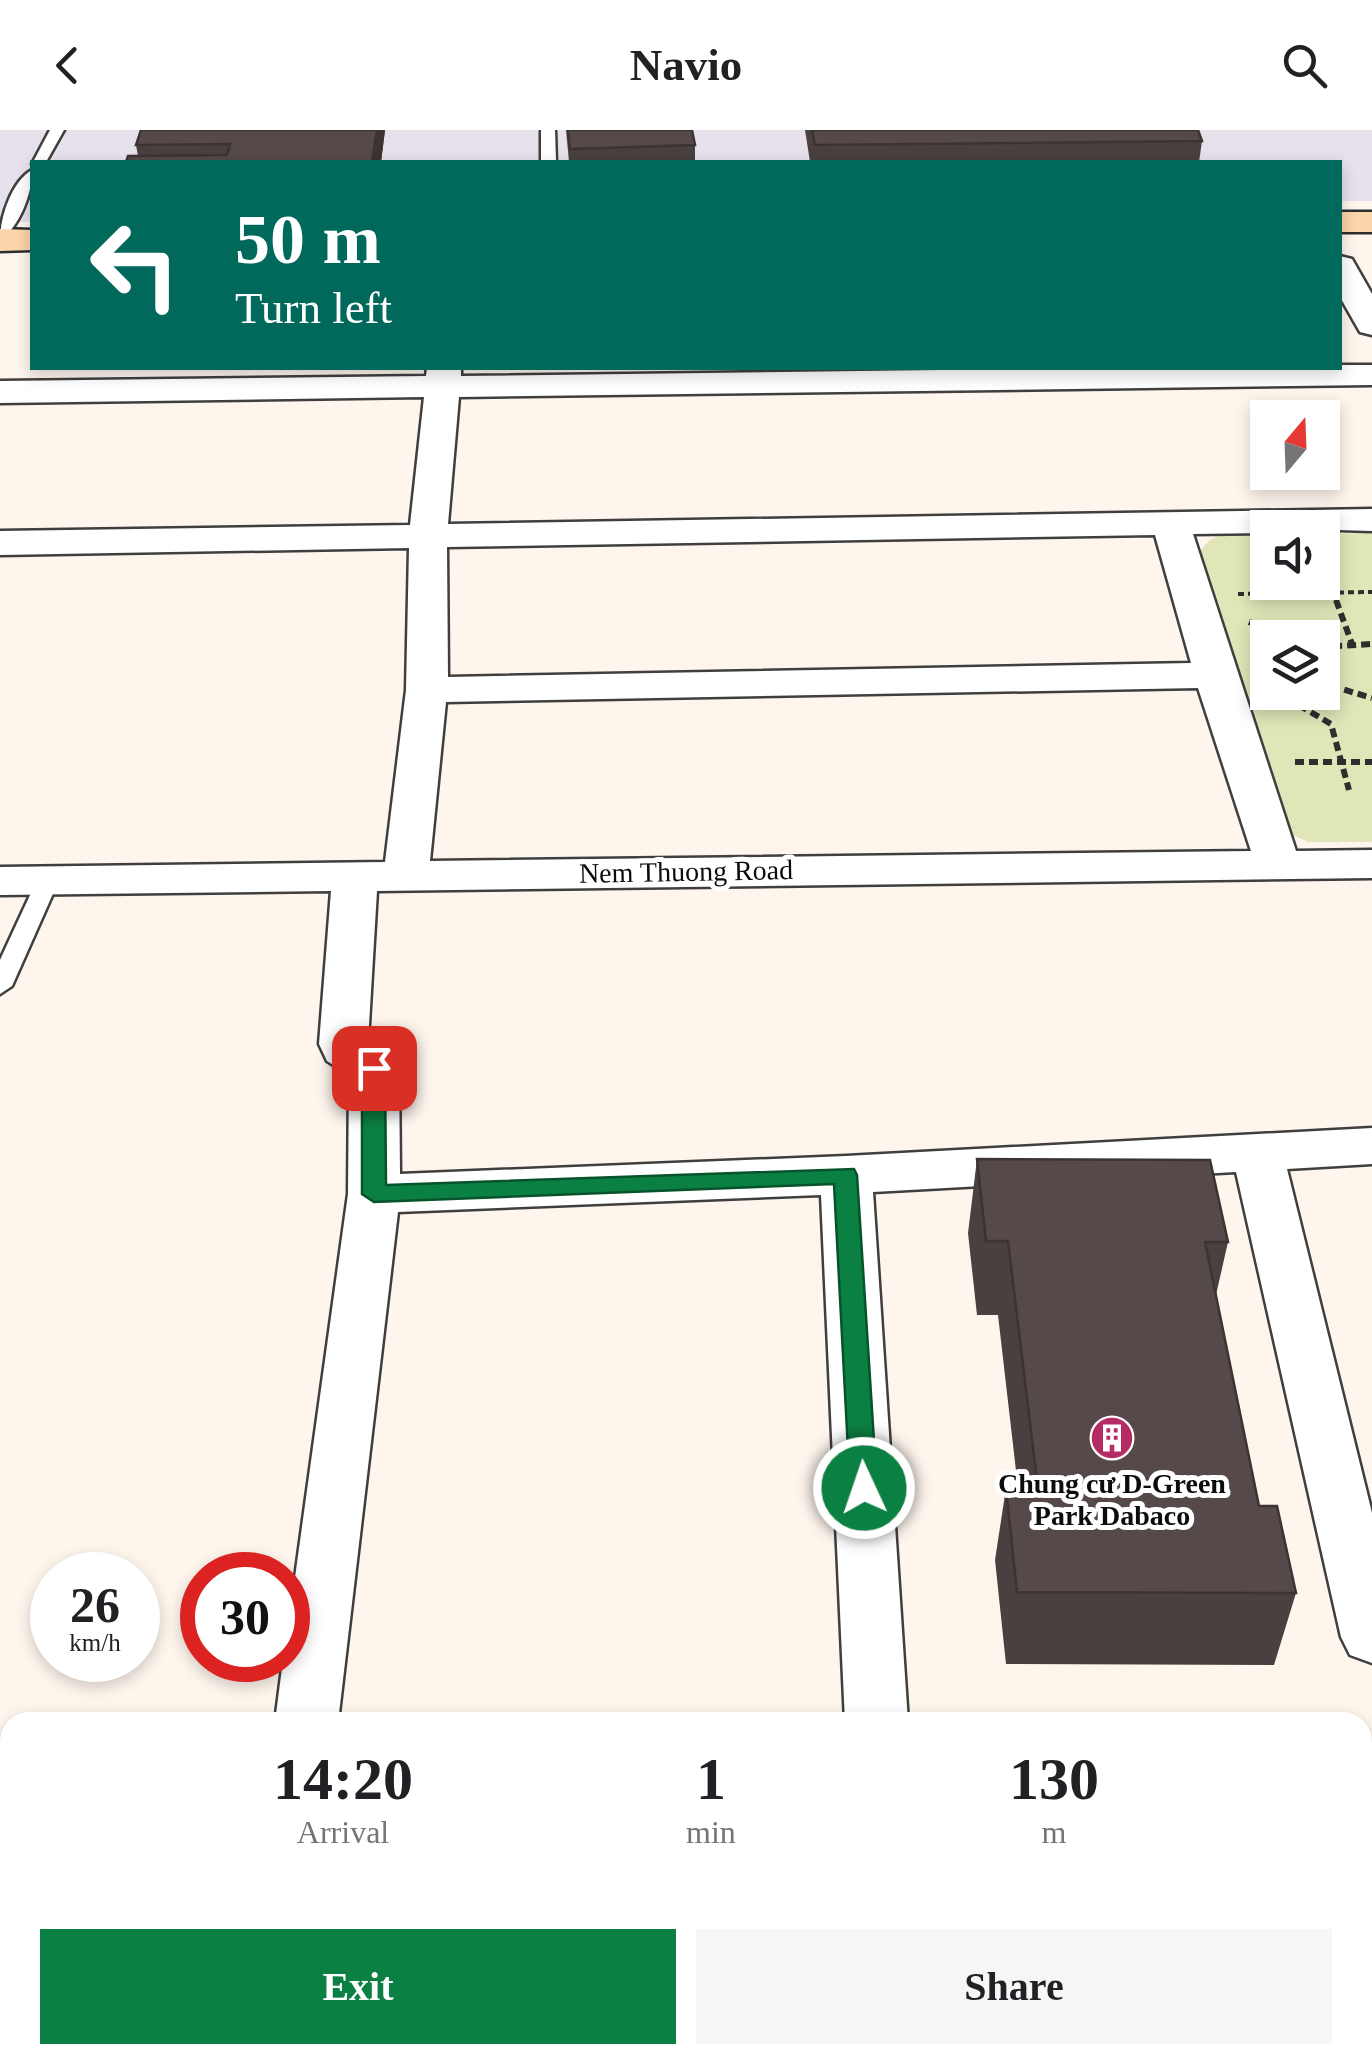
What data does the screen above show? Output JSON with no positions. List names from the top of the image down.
{
  "streets": {
    "street": ["Nem Thuong Road"]
  },
  "places": {
    "building": ["Chung cư D-Green Park Dabaco"]
  },
  "north": "top",
  "page": {
    "header": "Navio",
    "turn": ["50 m", "Turn left"],
    "speed": "26 km/h",
    "limit": "30",
    "eta": [
      "14:20",
      "Arrival",
      "1",
      "min",
      "130",
      "m"
    ],
    "buttons": ["Exit", "Share"]
  }
}
